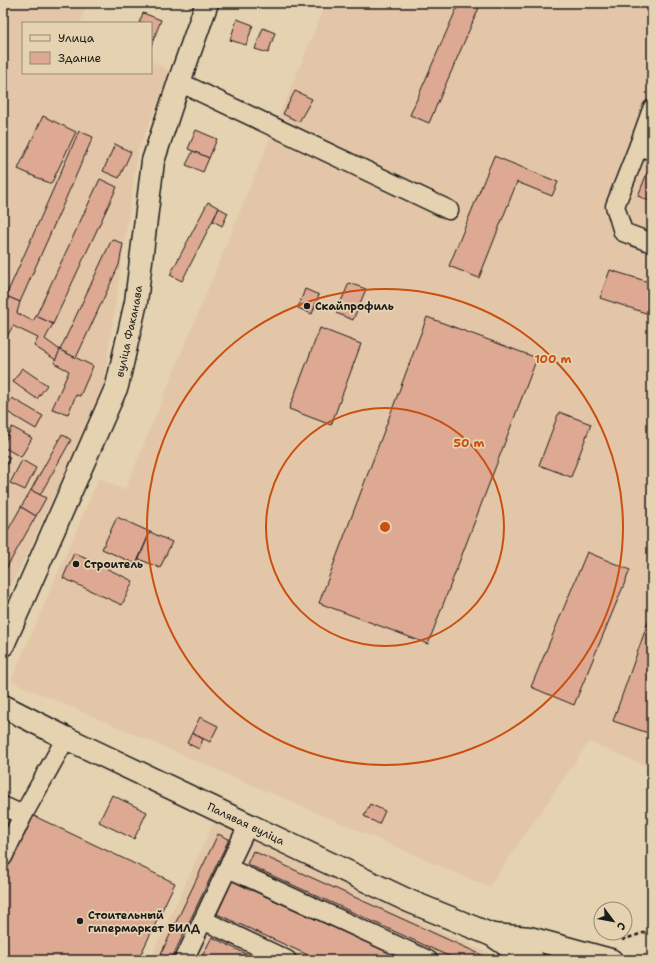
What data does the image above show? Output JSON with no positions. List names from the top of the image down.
{
  "streets": {
    "main road": ["вуліца Факанава", "Палявая вуліца"]
  },
  "places": ["Скайпрофиль", "Строитель", "Стоительный гипермаркет БИЛД"],
  "legend": ["Улица", "Здание"],
  "north": "bottom right",
  "rings": ["100 m", "50 m"]
}
